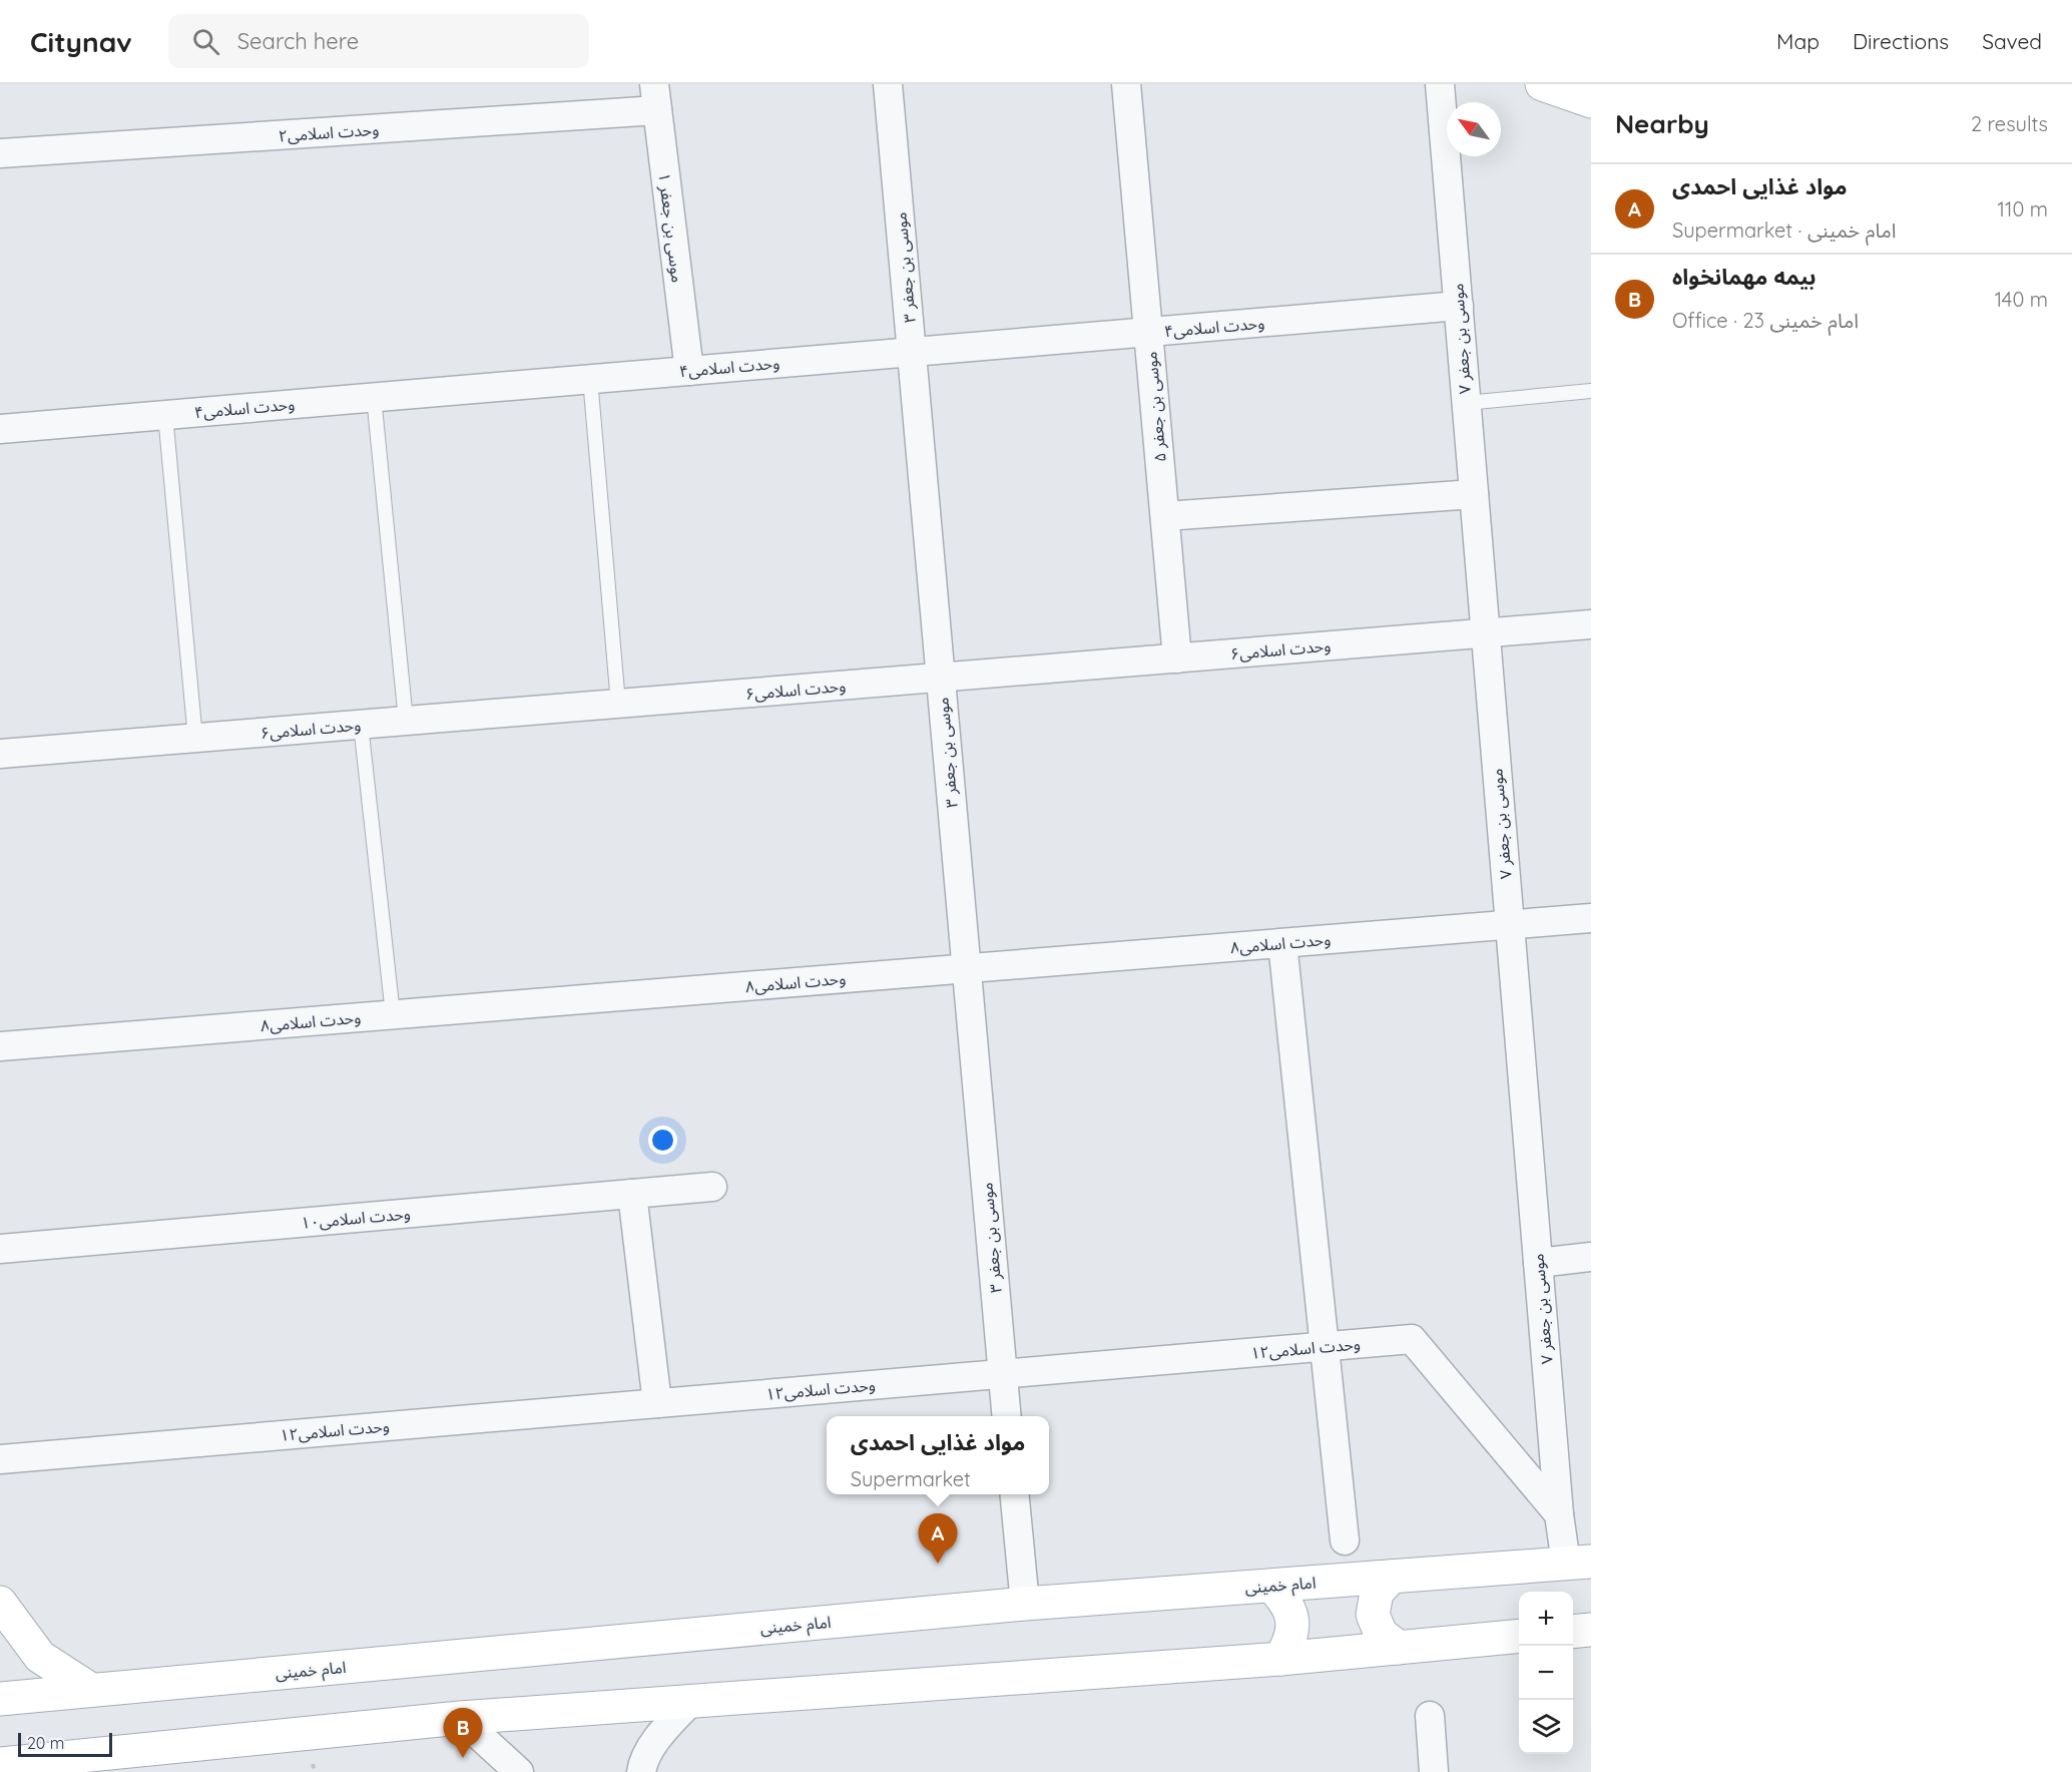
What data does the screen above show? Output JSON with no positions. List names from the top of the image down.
{
  "streets": {
    "main road": ["امام خمینی"],
    "street": [
      "وحدت اسلامی۲",
      "موسی بن جعفر ۱",
      "موسی بن جعفر ۳",
      "وحدت اسلامی۴",
      "موسی بن جعفر ۷",
      "موسی بن جعفر ۵",
      "وحدت اسلامی۶",
      "وحدت اسلامی۸",
      "وحدت اسلامی۱۰",
      "وحدت اسلامی۱۲"
    ]
  },
  "crossings": [
    ["وحدت اسلامی۲", "موسی بن جعفر ۱"],
    ["موسی بن جعفر ۱", "وحدت اسلامی۴"],
    ["موسی بن جعفر ۳", "وحدت اسلامی۴"],
    ["موسی بن جعفر ۳", "وحدت اسلامی۶"],
    ["موسی بن جعفر ۳", "وحدت اسلامی۸"],
    ["موسی بن جعفر ۳", "وحدت اسلامی۱۲"],
    ["وحدت اسلامی۴", "موسی بن جعفر ۷"],
    ["وحدت اسلامی۴", "موسی بن جعفر ۵"],
    ["موسی بن جعفر ۷", "وحدت اسلامی۶"],
    ["موسی بن جعفر ۷", "وحدت اسلامی۸"],
    ["موسی بن جعفر ۷", "وحدت اسلامی۱۲"],
    ["موسی بن جعفر ۷", "امام خمینی"],
    ["موسی بن جعفر ۵", "وحدت اسلامی۶"]
  ],
  "scale_bar": "20 m",
  "north": "top left",
  "page": {
    "header": "Citynav",
    "search": "Search here",
    "nav": ["Map", "Directions", "Saved"],
    "heading": ["Nearby", "2 results"],
    "list": [
      {
        "mark": "A",
        "name": "مواد غذایی احمدی",
        "note": "Supermarket · امام خمینی",
        "value": "110 m"
      },
      {
        "mark": "B",
        "name": "بیمه مهمانخواه",
        "note": "Office · امام خمینی 23",
        "value": "140 m"
      }
    ],
    "popup": ["مواد غذایی احمدی", "Supermarket"],
    "pins": ["A", "B"],
    "map_buttons": ["+", "−"],
    "scale": "20 m"
  }
}
